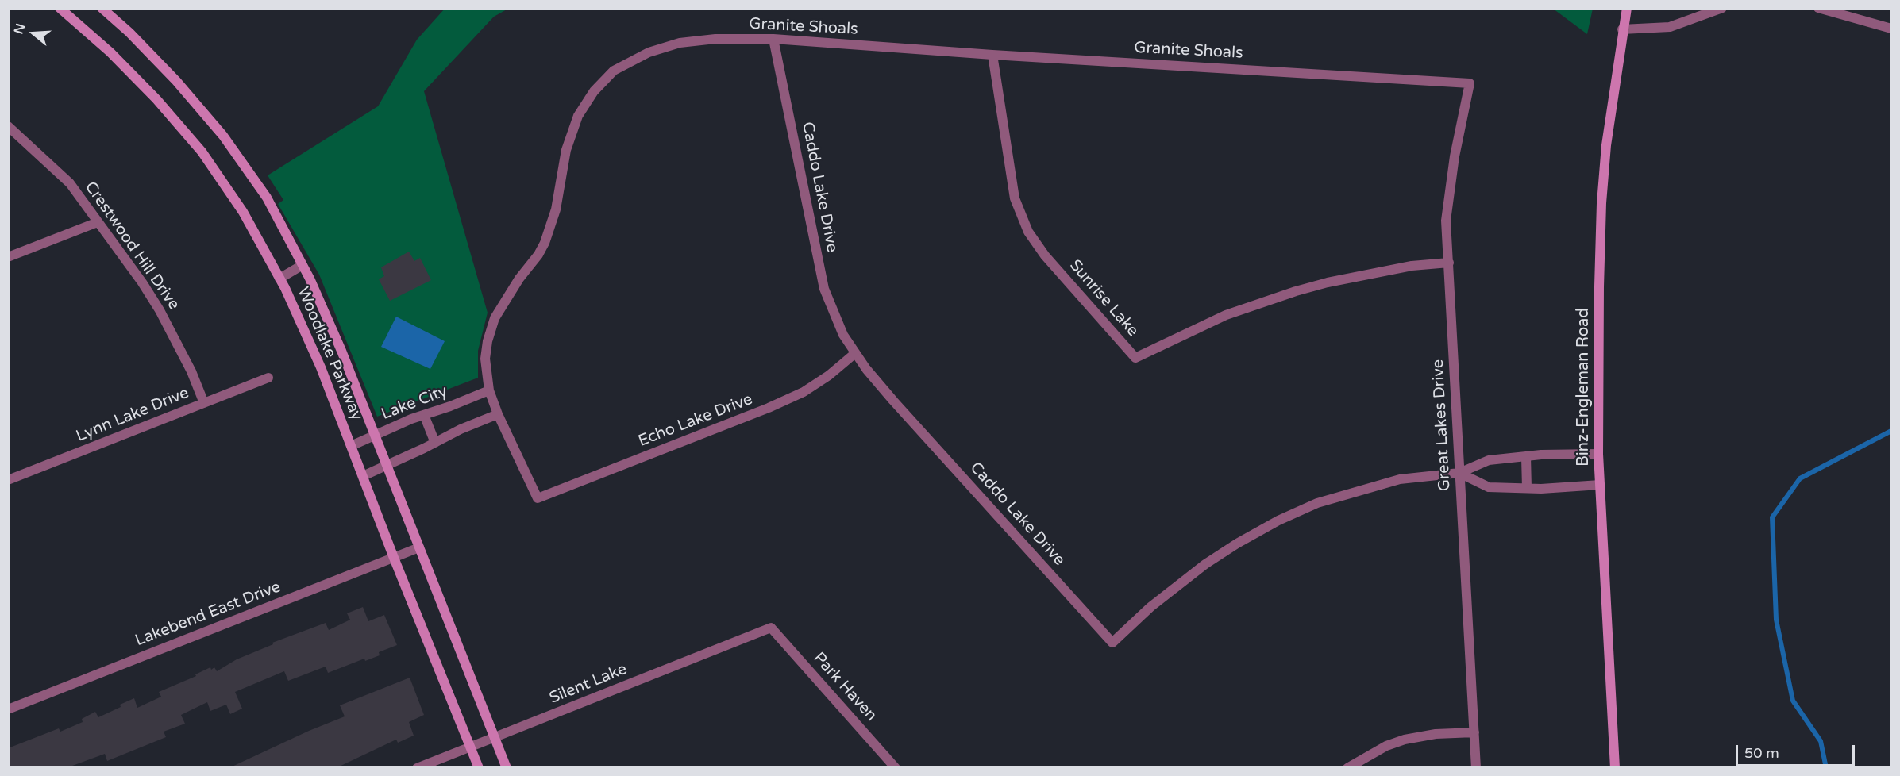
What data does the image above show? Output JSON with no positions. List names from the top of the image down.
{
  "streets": {
    "street": [
      "Granite Shoals",
      "Caddo Lake Drive",
      "Crestwood Hill Drive",
      "Sunrise Lake",
      "Woodlake Parkway",
      "Binz-Engleman Road",
      "Lake City",
      "Lynn Lake Drive",
      "Echo Lake Drive",
      "Great Lakes Drive",
      "Lakebend East Drive",
      "Silent Lake",
      "Park Haven"
    ]
  },
  "crossings": [
    ["Granite Shoals", "Caddo Lake Drive"],
    ["Granite Shoals", "Sunrise Lake"],
    ["Granite Shoals", "Lake City"],
    ["Granite Shoals", "Echo Lake Drive"],
    ["Granite Shoals", "Great Lakes Drive"],
    ["Caddo Lake Drive", "Binz-Engleman Road"],
    ["Caddo Lake Drive", "Echo Lake Drive"],
    ["Caddo Lake Drive", "Great Lakes Drive"],
    ["Crestwood Hill Drive", "Lynn Lake Drive"],
    ["Sunrise Lake", "Great Lakes Drive"],
    ["Woodlake Parkway", "Lake City"],
    ["Woodlake Parkway", "Lakebend East Drive"],
    ["Woodlake Parkway", "Silent Lake"],
    ["Silent Lake", "Park Haven"]
  ],
  "scale_bar": "50 m",
  "north": "left"
}
